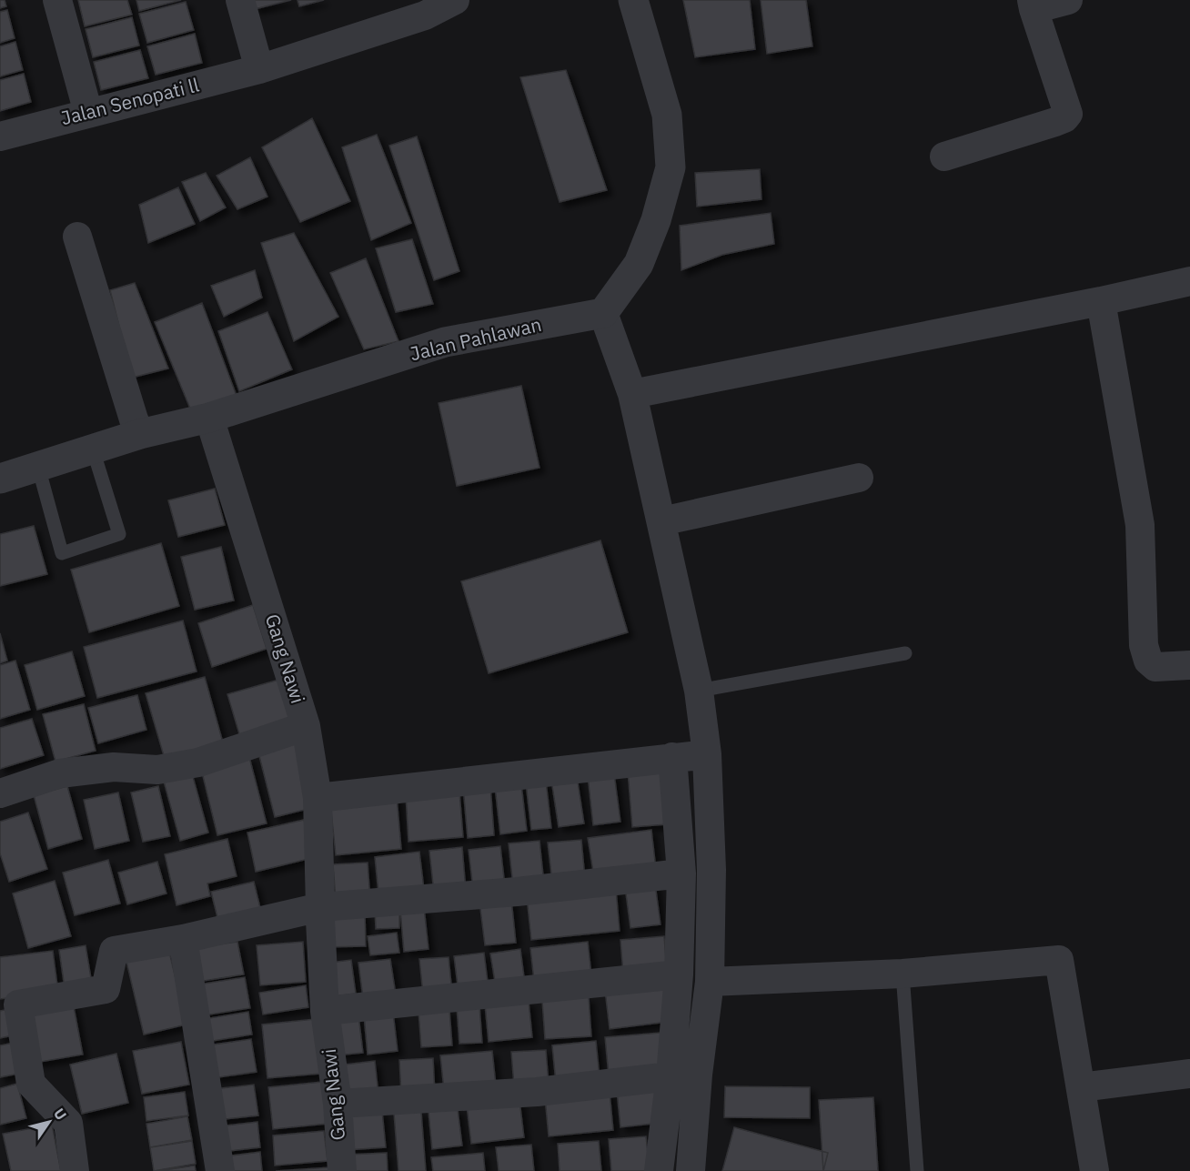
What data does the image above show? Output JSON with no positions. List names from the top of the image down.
{
  "streets": {
    "street": ["Jalan Senopati ll", "Jalan Pahlawan", "Gang Nawi"]
  },
  "crossings": [
    ["Jalan Pahlawan", "Gang Nawi"]
  ],
  "north": "top right"
}
